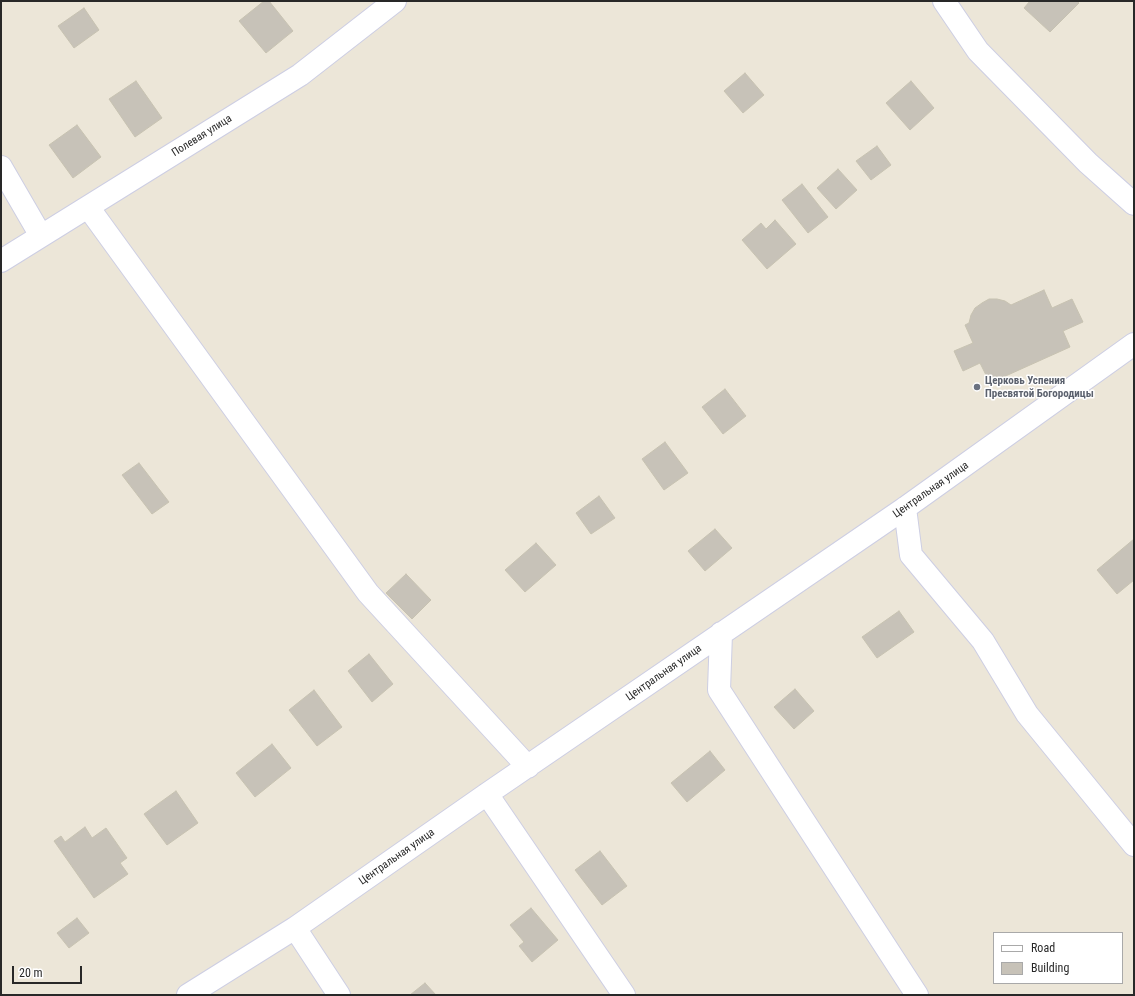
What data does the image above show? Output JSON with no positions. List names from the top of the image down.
{
  "streets": {
    "street": ["Полевая улица", "Центральная улица"]
  },
  "places": ["Церковь Успения Пресвятой Богородицы"],
  "legend": ["Road", "Building"],
  "scale_bar": "20 m"
}
